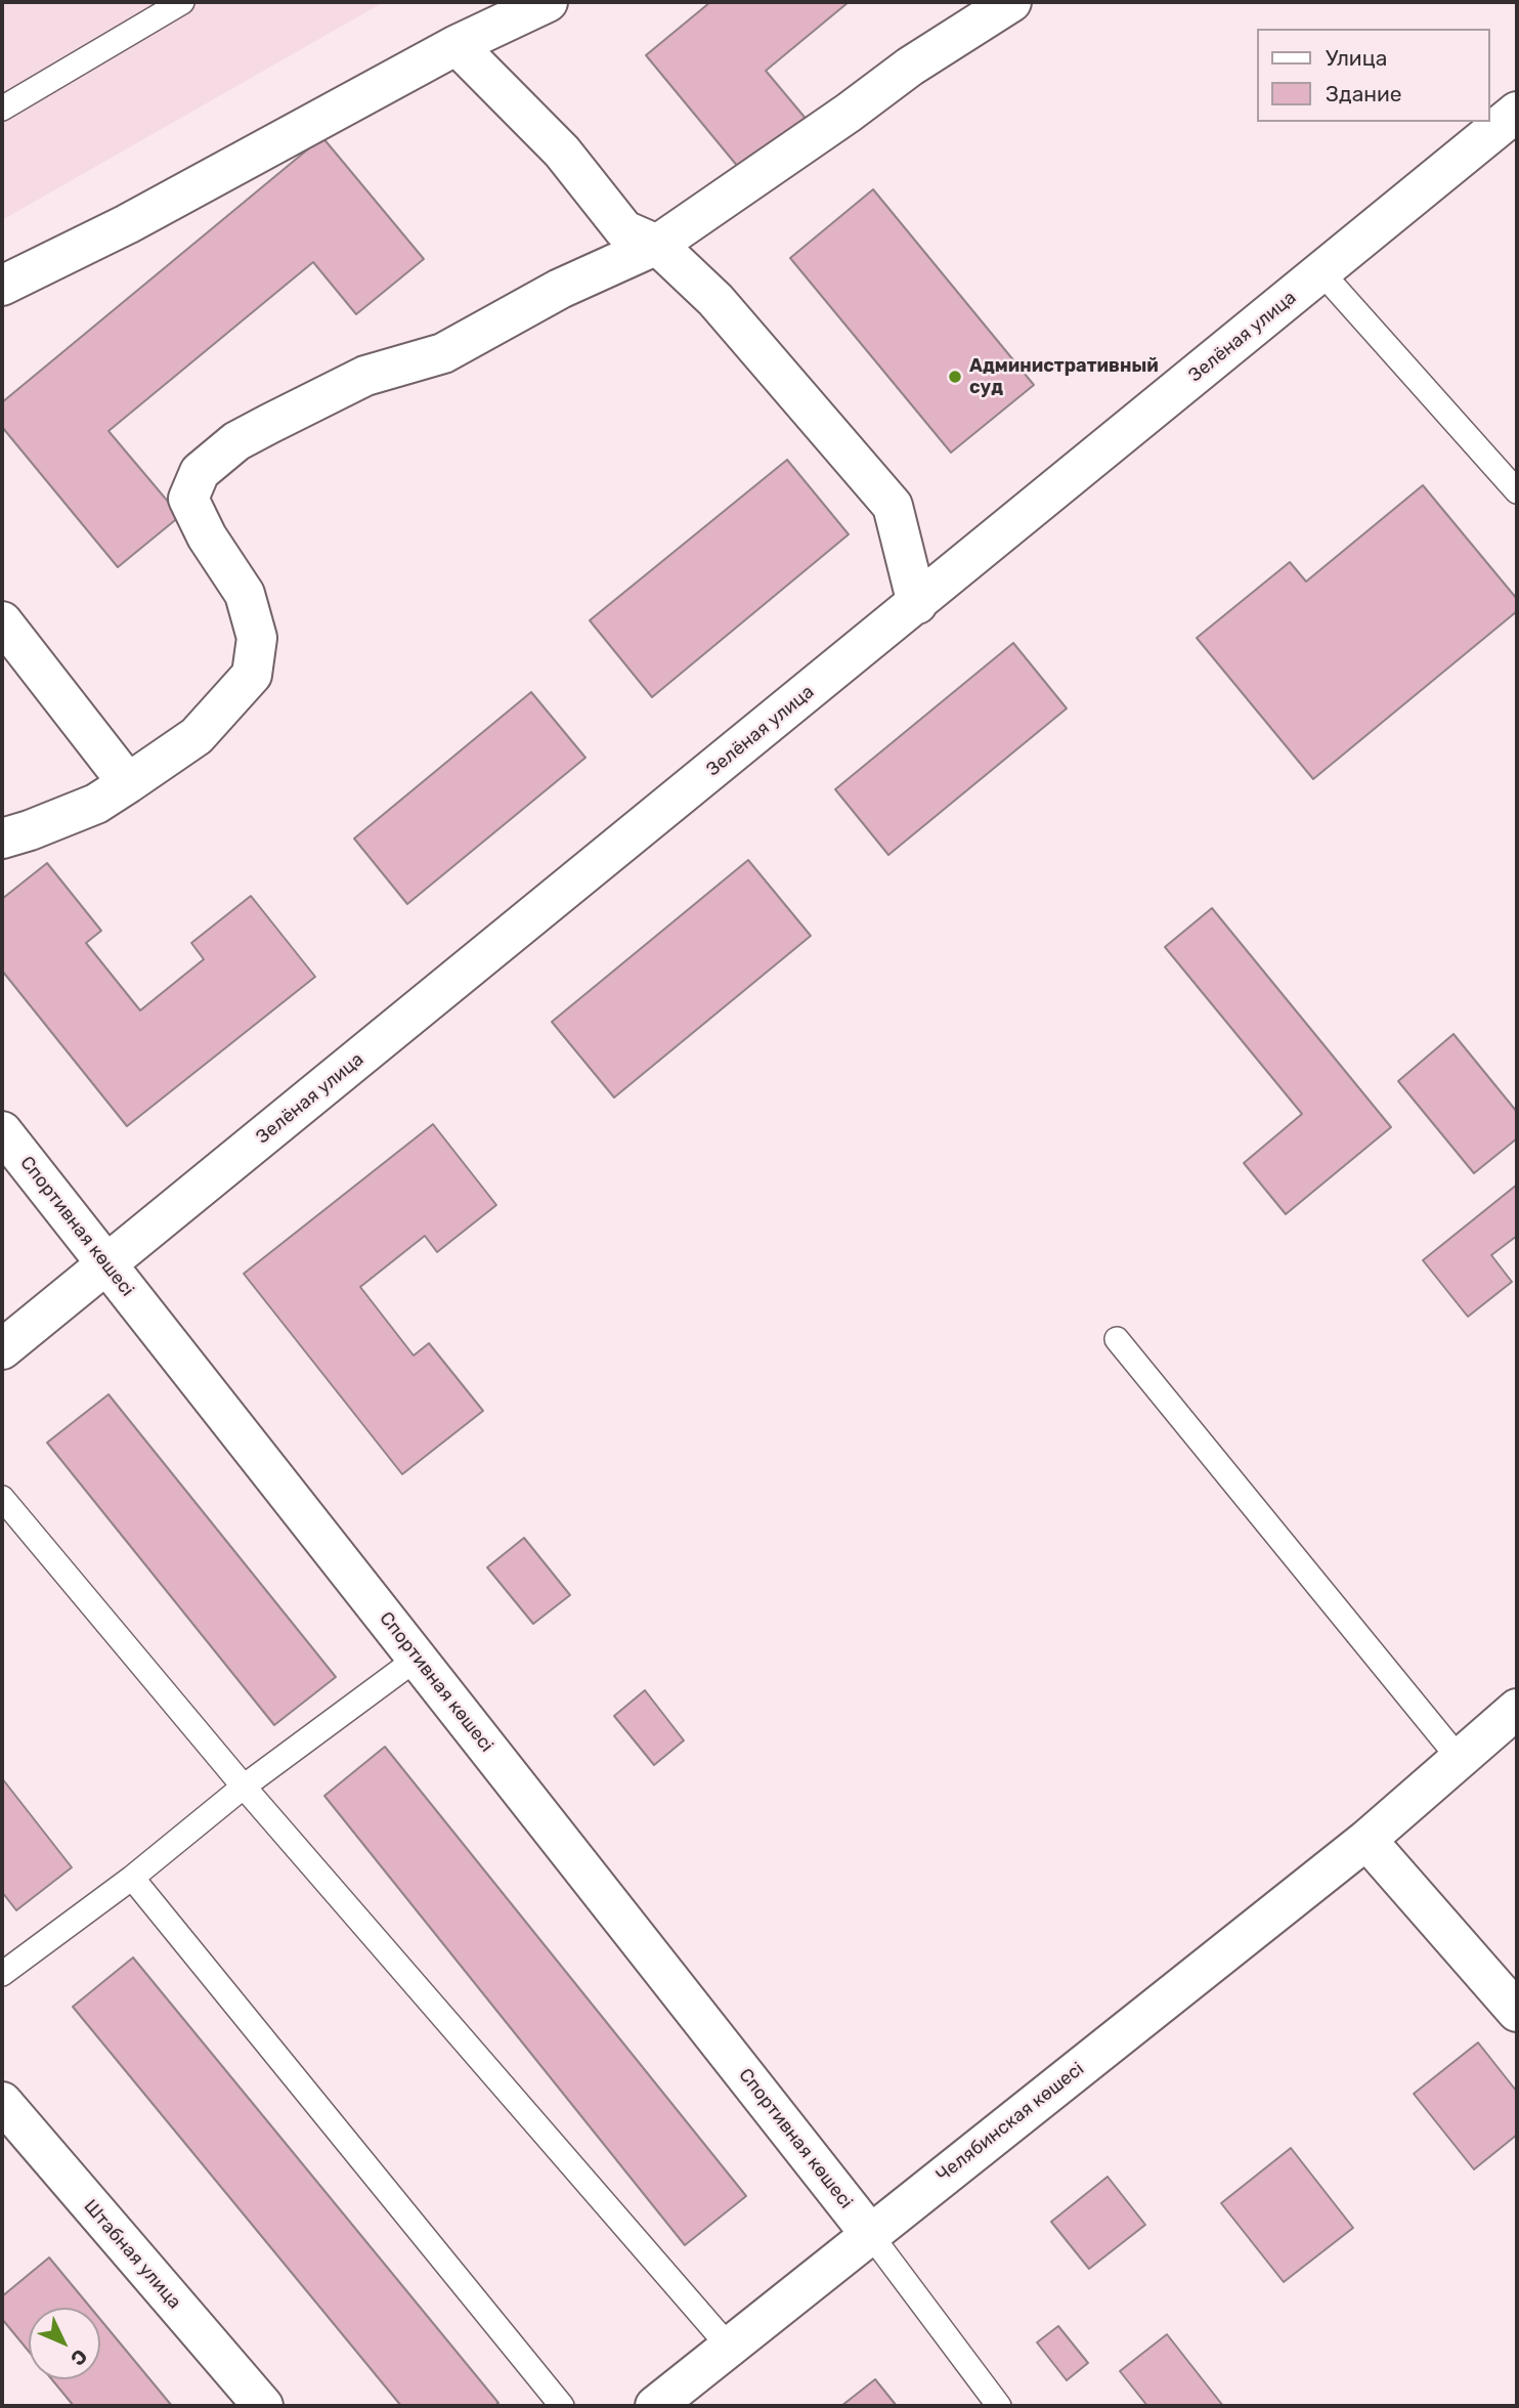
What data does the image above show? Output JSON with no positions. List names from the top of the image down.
{
  "streets": {
    "street": [
      "Зелёная улица",
      "Спортивная көшесі",
      "Челябинская көшесі",
      "Штабная улица"
    ]
  },
  "crossings": [
    ["Зелёная улица", "Спортивная көшесі"],
    ["Спортивная көшесі", "Челябинская көшесі"]
  ],
  "places": ["Административный суд"],
  "legend": ["Улица", "Здание"],
  "north": "bottom right"
}
